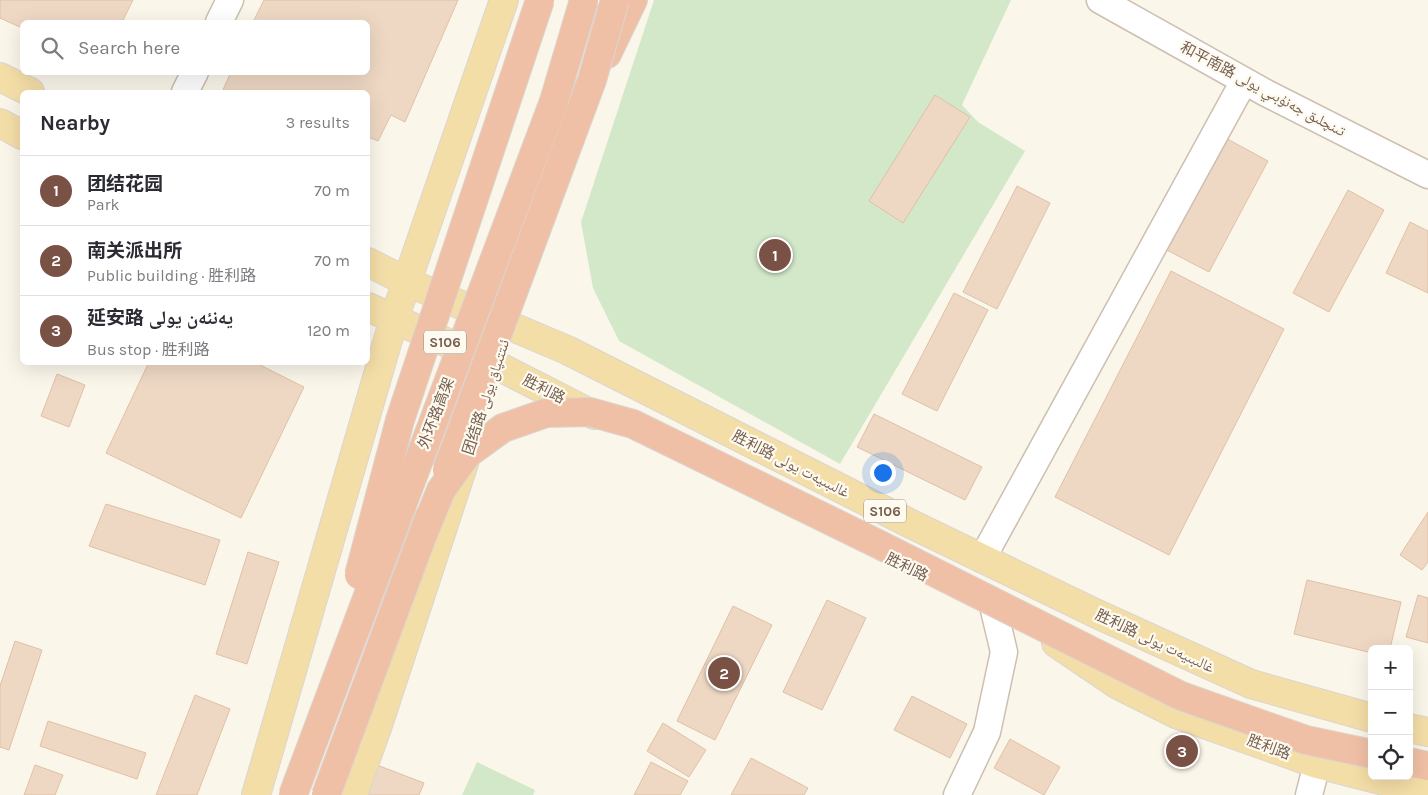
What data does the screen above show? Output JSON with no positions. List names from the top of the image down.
{
  "streets": {
    "highway": ["外环路高架"],
    "main road": [
      "S106",
      "胜利路",
      "团结路 ئىتتىپاق يولى",
      "胜利路 غالىبىيەت يولى"
    ],
    "street": ["和平南路 تىنچلىق جەنۇبىي يولى"]
  },
  "crossings": [
    ["胜利路", "团结路 ئىتتىپاق يولى"],
    ["团结路 ئىتتىپاق يولى", "胜利路 غالىبىيەت يولى"]
  ],
  "page": {
    "search": "Search here",
    "heading": ["Nearby", "3 results"],
    "list": [
      {
        "mark": "1",
        "name": "团结花园",
        "note": "Park",
        "value": "70 m"
      },
      {
        "mark": "2",
        "name": "南关派出所",
        "note": "Public building · 胜利路",
        "value": "70 m"
      },
      {
        "mark": "3",
        "name": "延安路 يەنئەن يولى",
        "note": "Bus stop · 胜利路",
        "value": "120 m"
      }
    ],
    "pins": ["1", "2", "3"],
    "map_buttons": ["+", "−"]
  }
}
